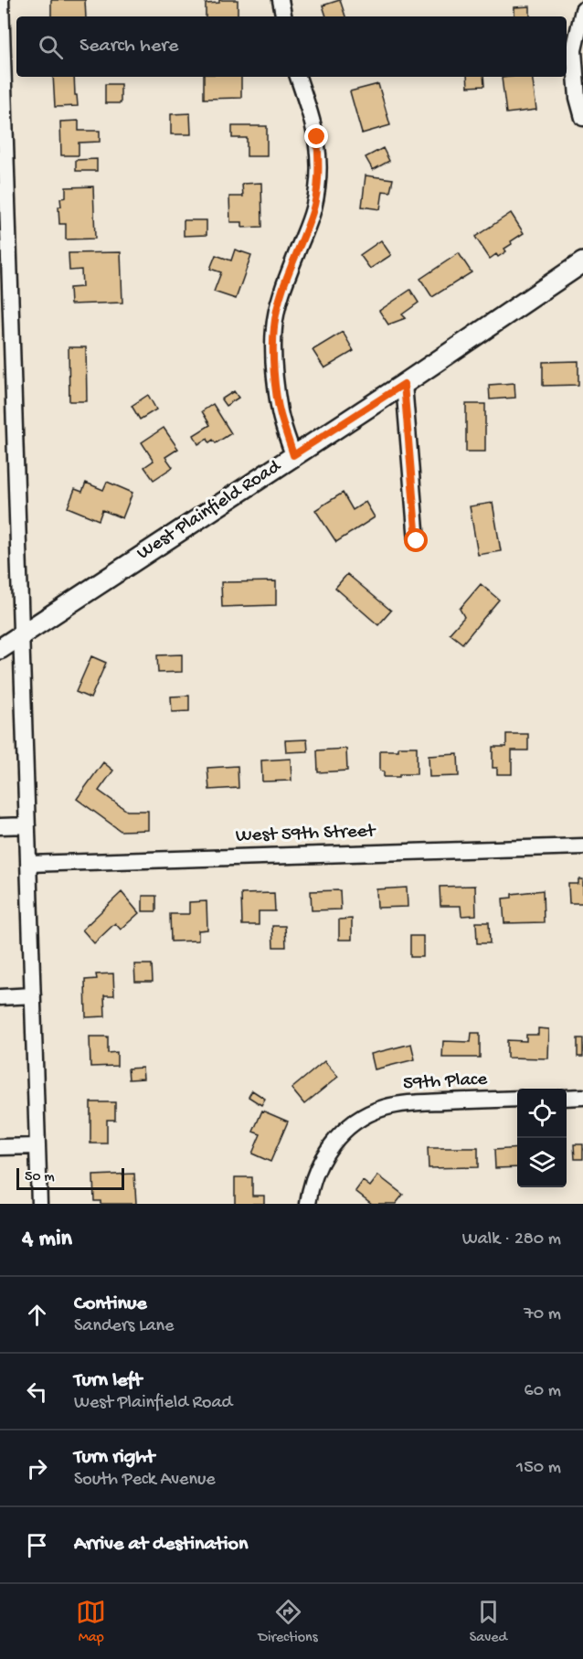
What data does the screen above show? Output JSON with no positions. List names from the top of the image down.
{
  "streets": {
    "main road": ["West Plainfield Road"],
    "street": ["West 59th Street", "59th Place"]
  },
  "scale_bar": "50 m",
  "page": {
    "search": "Search here",
    "scale": "50 m",
    "heading": ["4 min", "Walk · 280 m"],
    "list": [
      ["Continue", "Sanders Lane", "70 m"],
      ["Turn left", "West Plainfield Road", "60 m"],
      ["Turn right", "South Peck Avenue", "150 m"],
      "Arrive at destination"
    ],
    "nav": ["Map", "Directions", "Saved"]
  }
}
